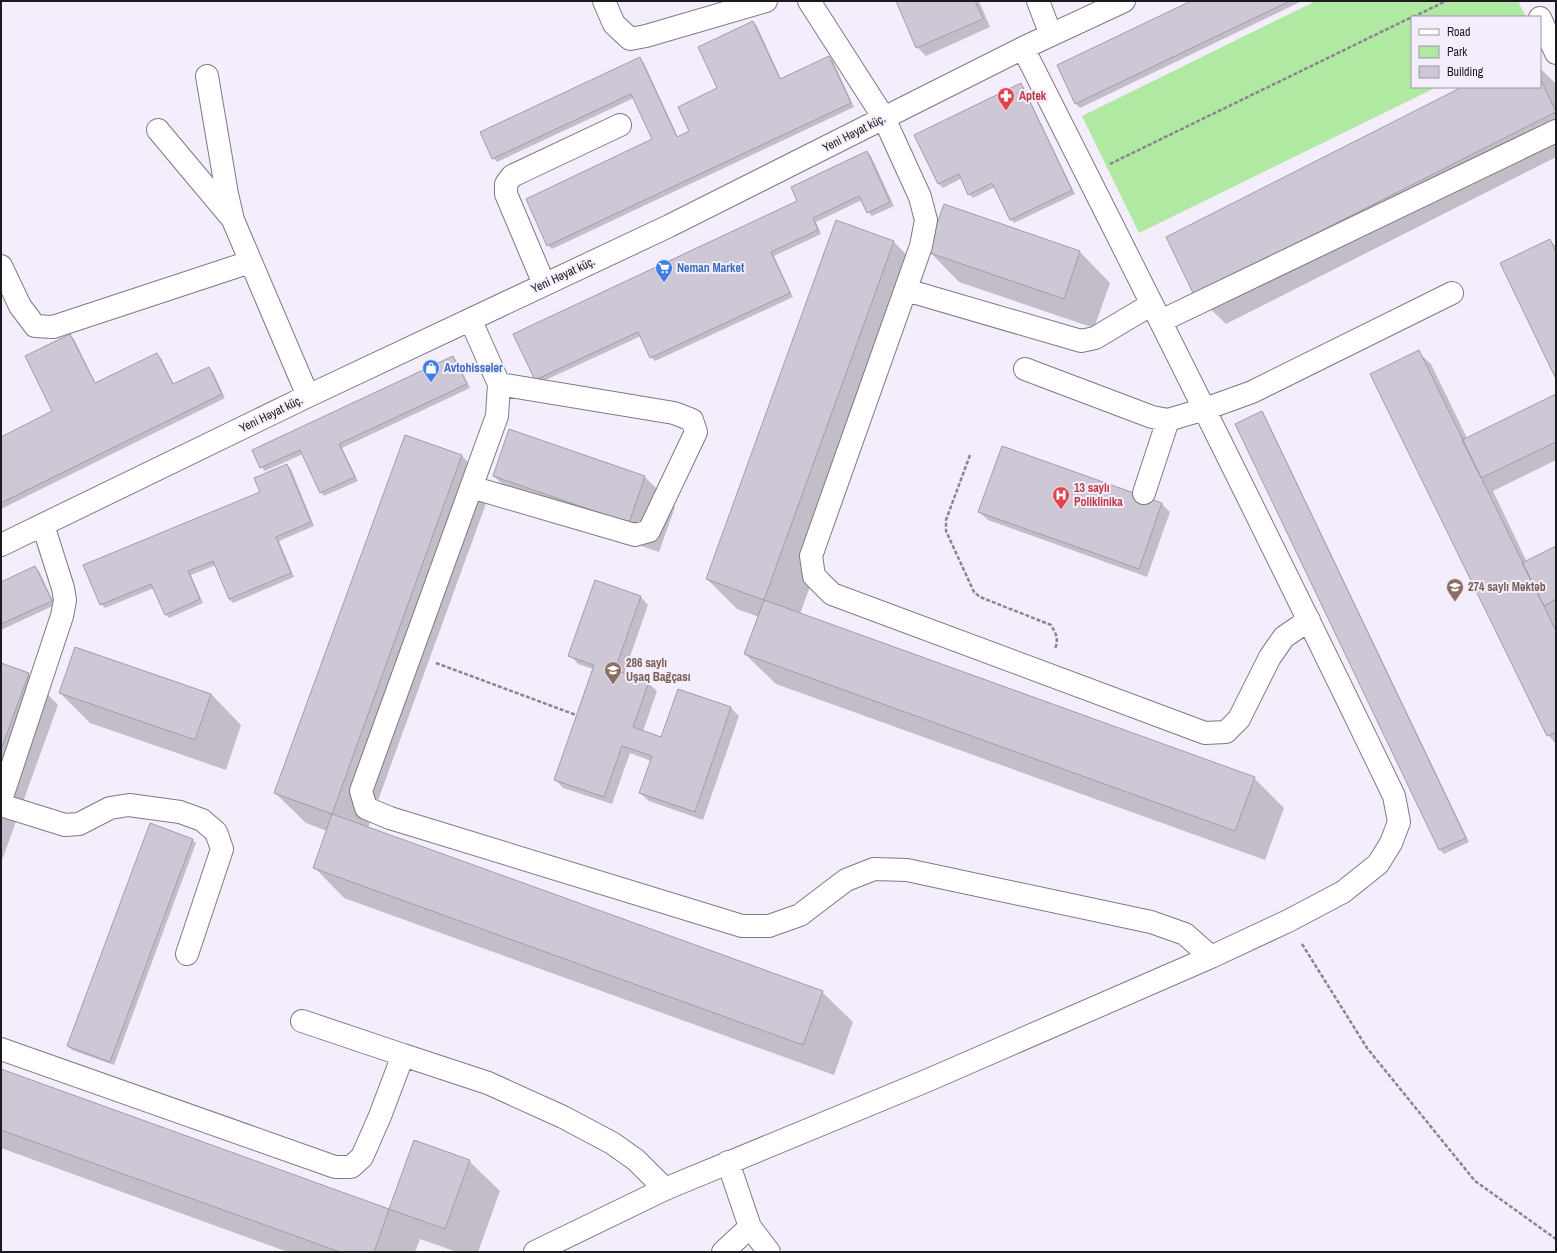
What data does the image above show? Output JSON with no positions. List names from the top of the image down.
{
  "streets": {
    "street": ["Yeni Həyat küç."]
  },
  "places": {
    "pharmacy": ["Aptek"],
    "supermarket": ["Neman Market"],
    "shop": ["Avtohissələr"],
    "hospital": ["13 saylı Poliklinika"],
    "school or university": ["274 saylı Məktəb", "286 saylı Uşaq Bağçası"]
  },
  "legend": ["Road", "Park", "Building"]
}
